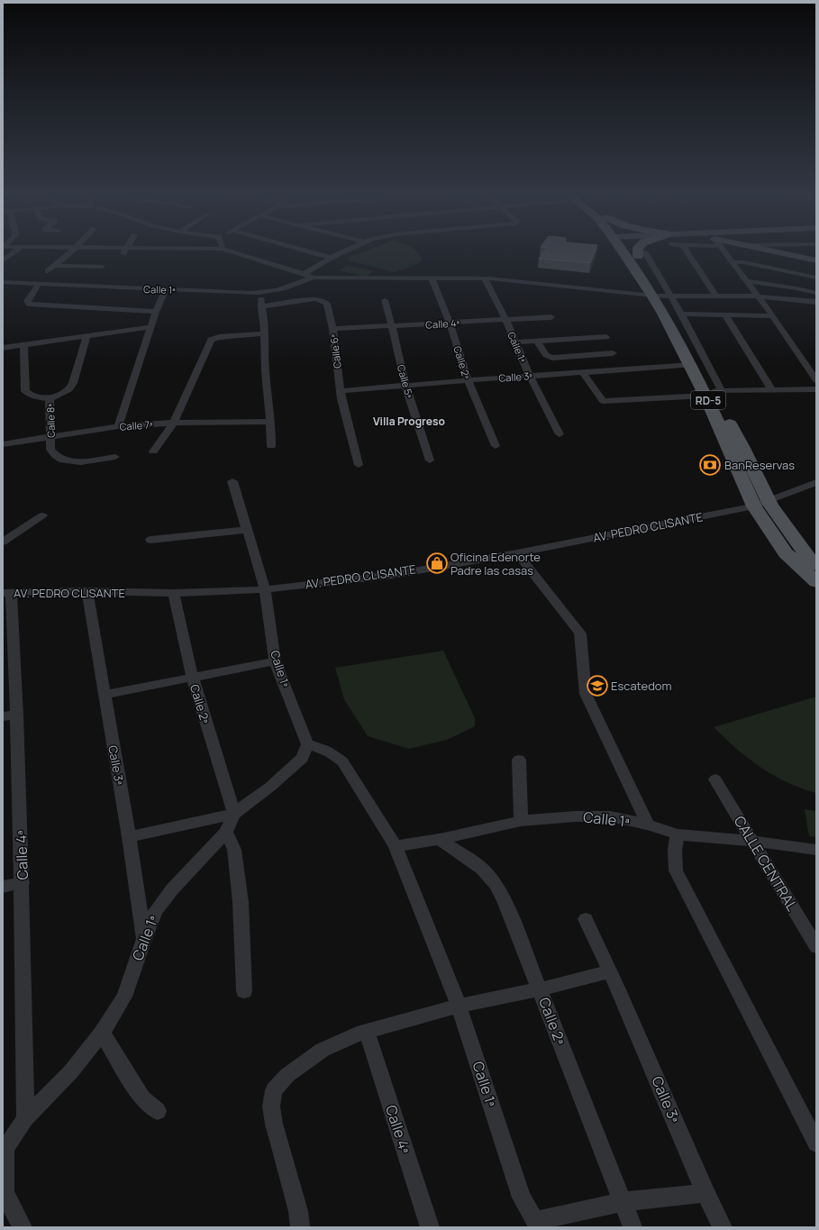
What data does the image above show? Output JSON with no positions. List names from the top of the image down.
{
  "streets": {
    "main road": ["RD-5"],
    "street": [
      "Calle 1ª",
      "Calle 4ª",
      "Calle 6ª",
      "Calle 2ª",
      "Calle 3ª",
      "Calle 5ª",
      "Calle 8ª",
      "Calle 7ª",
      "AV. PEDRO CLISANTE",
      "CALLE CENTRAL"
    ]
  },
  "crossings": [
    ["Calle 1ª", "Calle 4ª"],
    ["Calle 1ª", "Calle 2ª"],
    ["Calle 1ª", "Calle 3ª"],
    ["Calle 1ª", "AV. PEDRO CLISANTE"],
    ["Calle 1ª", "CALLE CENTRAL"],
    ["Calle 4ª", "Calle 6ª"],
    ["Calle 4ª", "Calle 2ª"],
    ["Calle 4ª", "Calle 5ª"],
    ["Calle 4ª", "AV. PEDRO CLISANTE"],
    ["Calle 6ª", "Calle 3ª"],
    ["Calle 2ª", "Calle 3ª"],
    ["Calle 2ª", "AV. PEDRO CLISANTE"],
    ["Calle 3ª", "Calle 5ª"],
    ["Calle 3ª", "RD-5"],
    ["Calle 3ª", "AV. PEDRO CLISANTE"],
    ["RD-5", "AV. PEDRO CLISANTE"],
    ["Calle 8ª", "Calle 7ª"]
  ],
  "districts": ["Villa Progreso"],
  "places": {
    "bank": ["BanReservas"],
    "shop": ["Oficina Edenorte Padre las casas"],
    "school or university": ["Escatedom"]
  }
}
